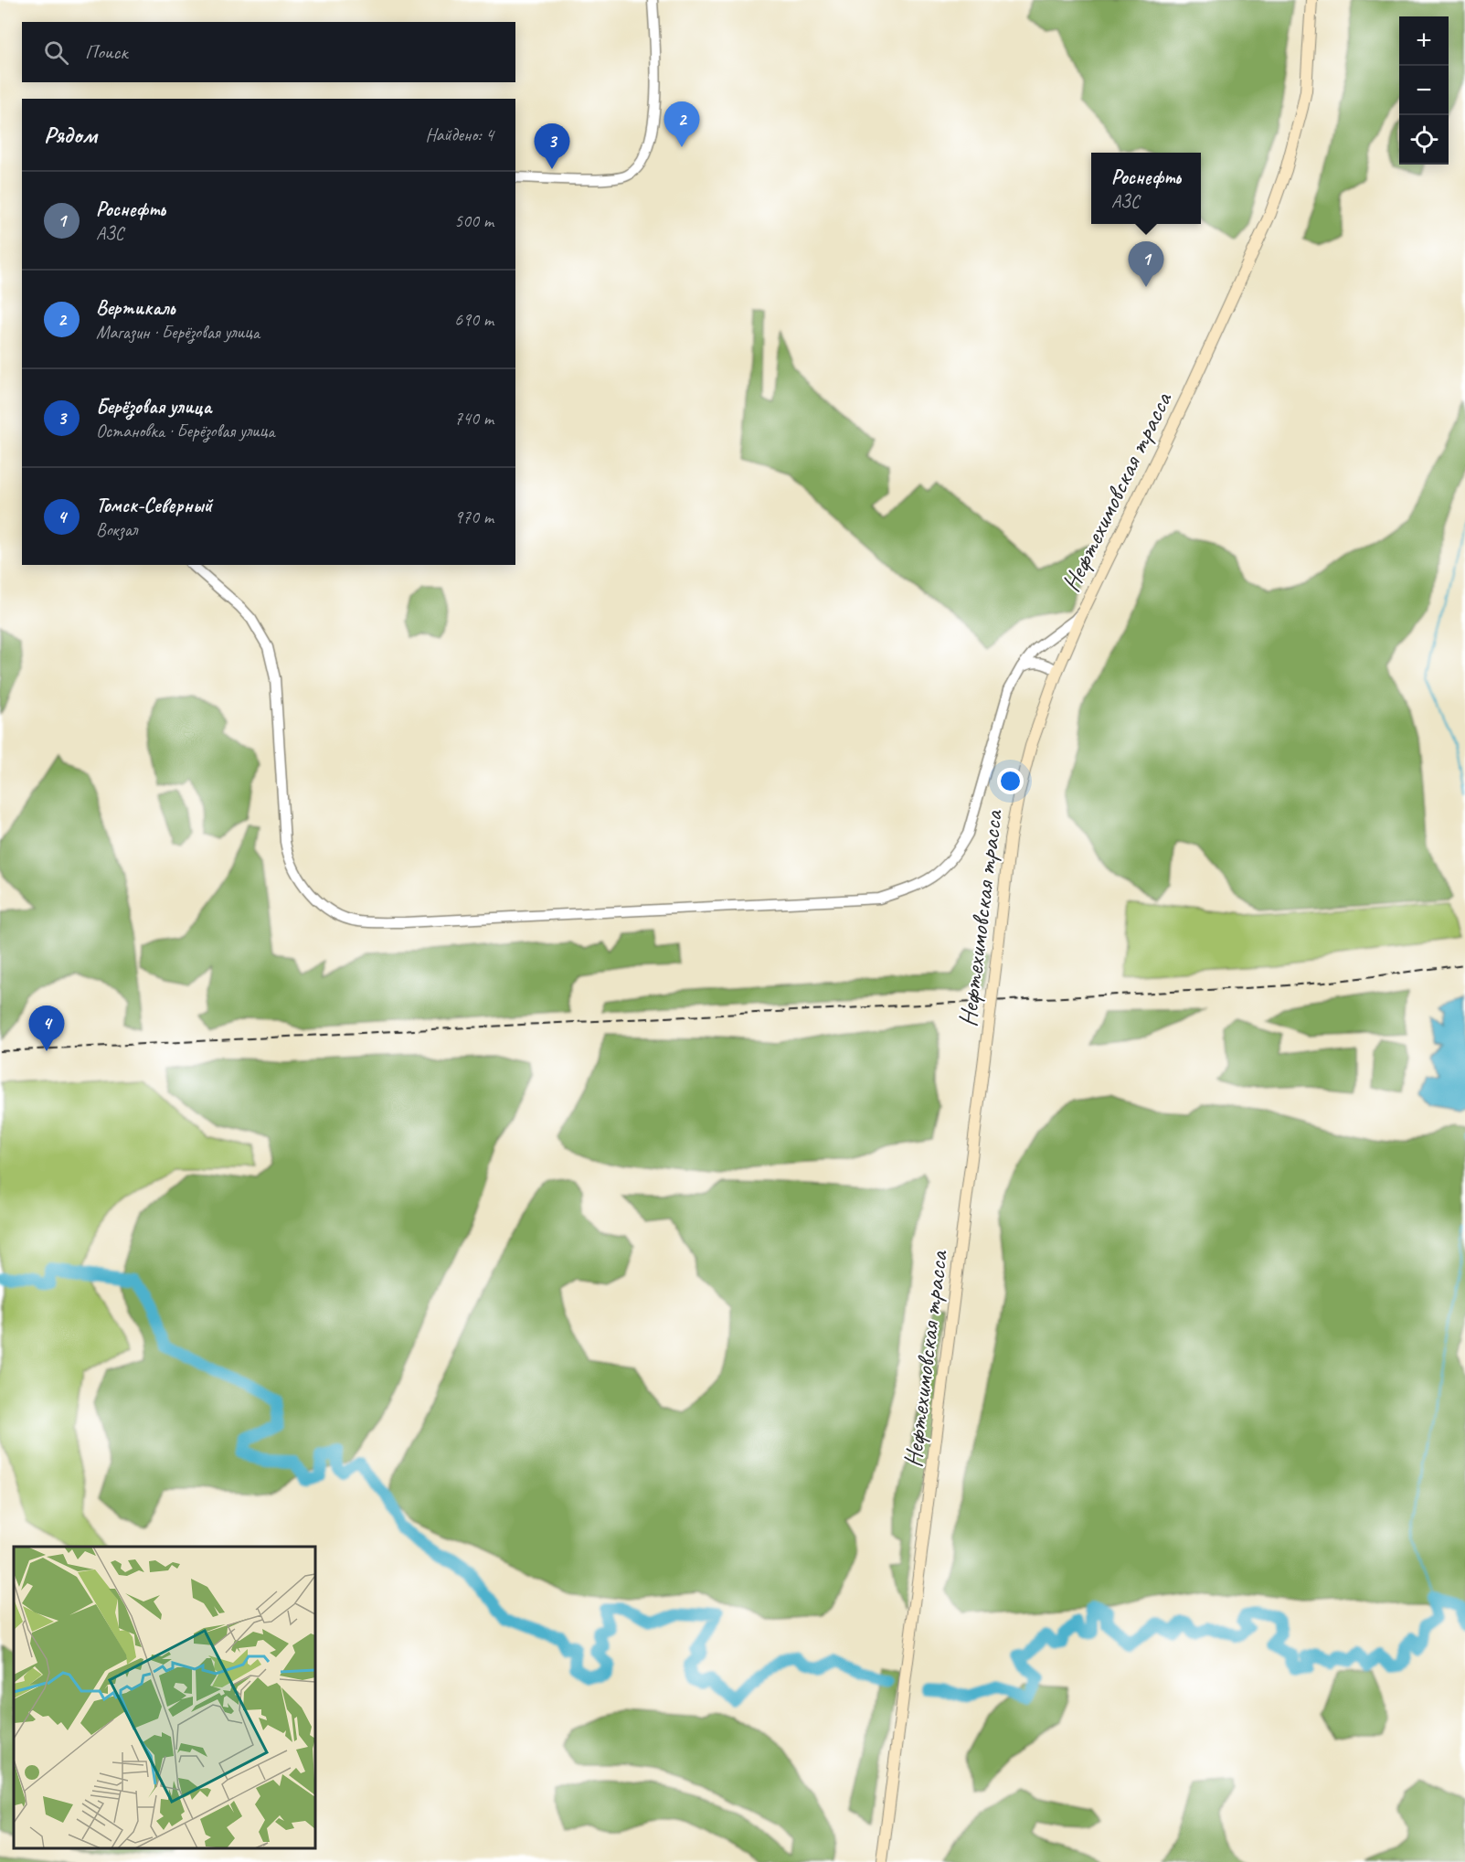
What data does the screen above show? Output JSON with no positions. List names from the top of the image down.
{
  "streets": {
    "main road": ["Нефтехимовская трасса"]
  },
  "page": {
    "map_buttons": ["+", "−"],
    "search": "Поиск",
    "heading": ["Рядом", "Найдено: 4"],
    "pins": [
      "2",
      "3",
      "1",
      "4"
    ],
    "popup": ["Роснефть", "АЗС"],
    "list": [
      {
        "mark": "1",
        "name": "Роснефть",
        "note": "АЗС",
        "value": "500 m"
      },
      {
        "mark": "2",
        "name": "Вертикаль",
        "note": "Магазин · Берёзовая улица",
        "value": "690 m"
      },
      {
        "mark": "3",
        "name": "Берёзовая улица",
        "note": "Остановка · Берёзовая улица",
        "value": "740 m"
      },
      {
        "mark": "4",
        "name": "Томск-Северный",
        "note": "Вокзал",
        "value": "970 m"
      }
    ]
  }
}
